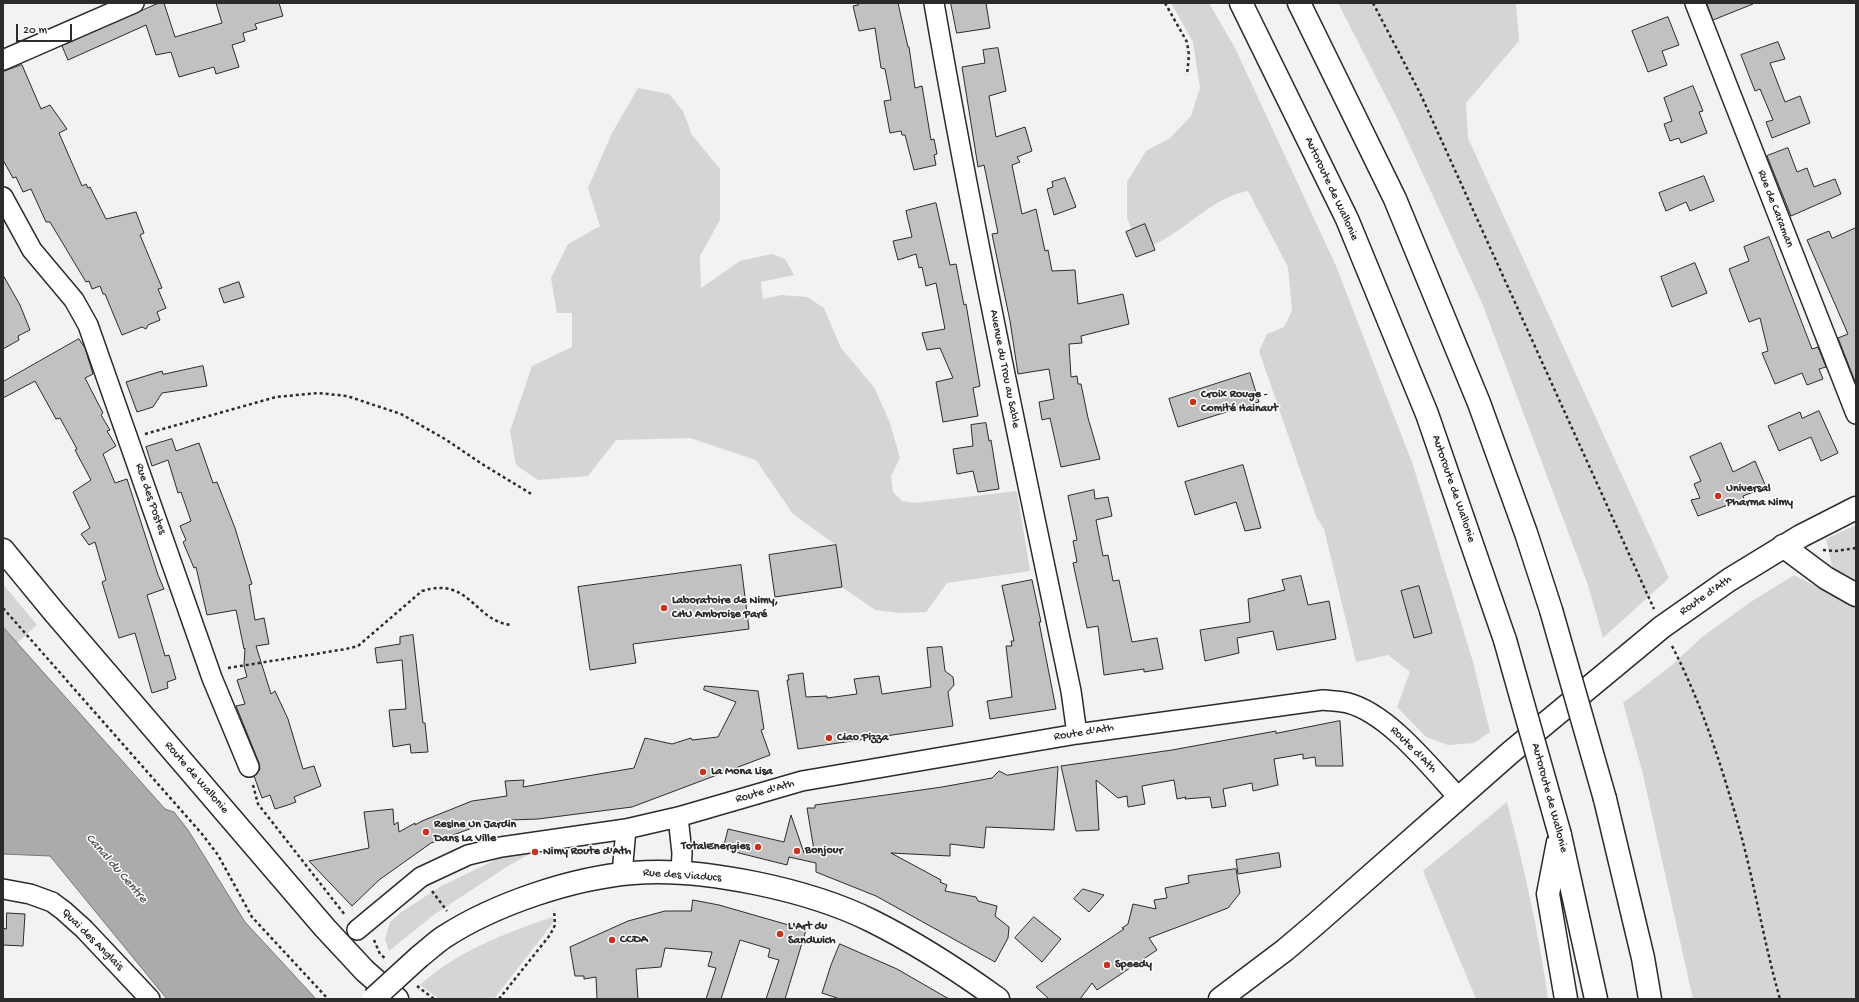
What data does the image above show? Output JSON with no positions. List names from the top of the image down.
{
  "streets": {
    "main road": [
      "Autoroute de Wallonie",
      "Route d'Ath",
      "Route de Wallonie",
      "Rue des Viaducs"
    ],
    "street": [
      "Rue de Caraman",
      "Avenue du Trou au Sable",
      "Rue des Postes",
      "Quai des Anglais"
    ]
  },
  "crossings": [
    ["Avenue du Trou au Sable", "Route d'Ath"]
  ],
  "water": ["Canal du Centre"],
  "places": [
    "Croix Rouge - Comité Hainaut",
    "Universal Pharma Nimy",
    "Laboratoire de Nimy, CHU Ambroise Paré",
    "Ciao Pizza",
    "La Mona Lisa",
    "Resine Un Jardin Dans La Ville",
    "TotalEnergies",
    "Bonjour",
    "Nimy Route d'Ath",
    "L'Art du Sandwich",
    "CCDA",
    "Speedy"
  ],
  "scale_bar": "20 m"
}
